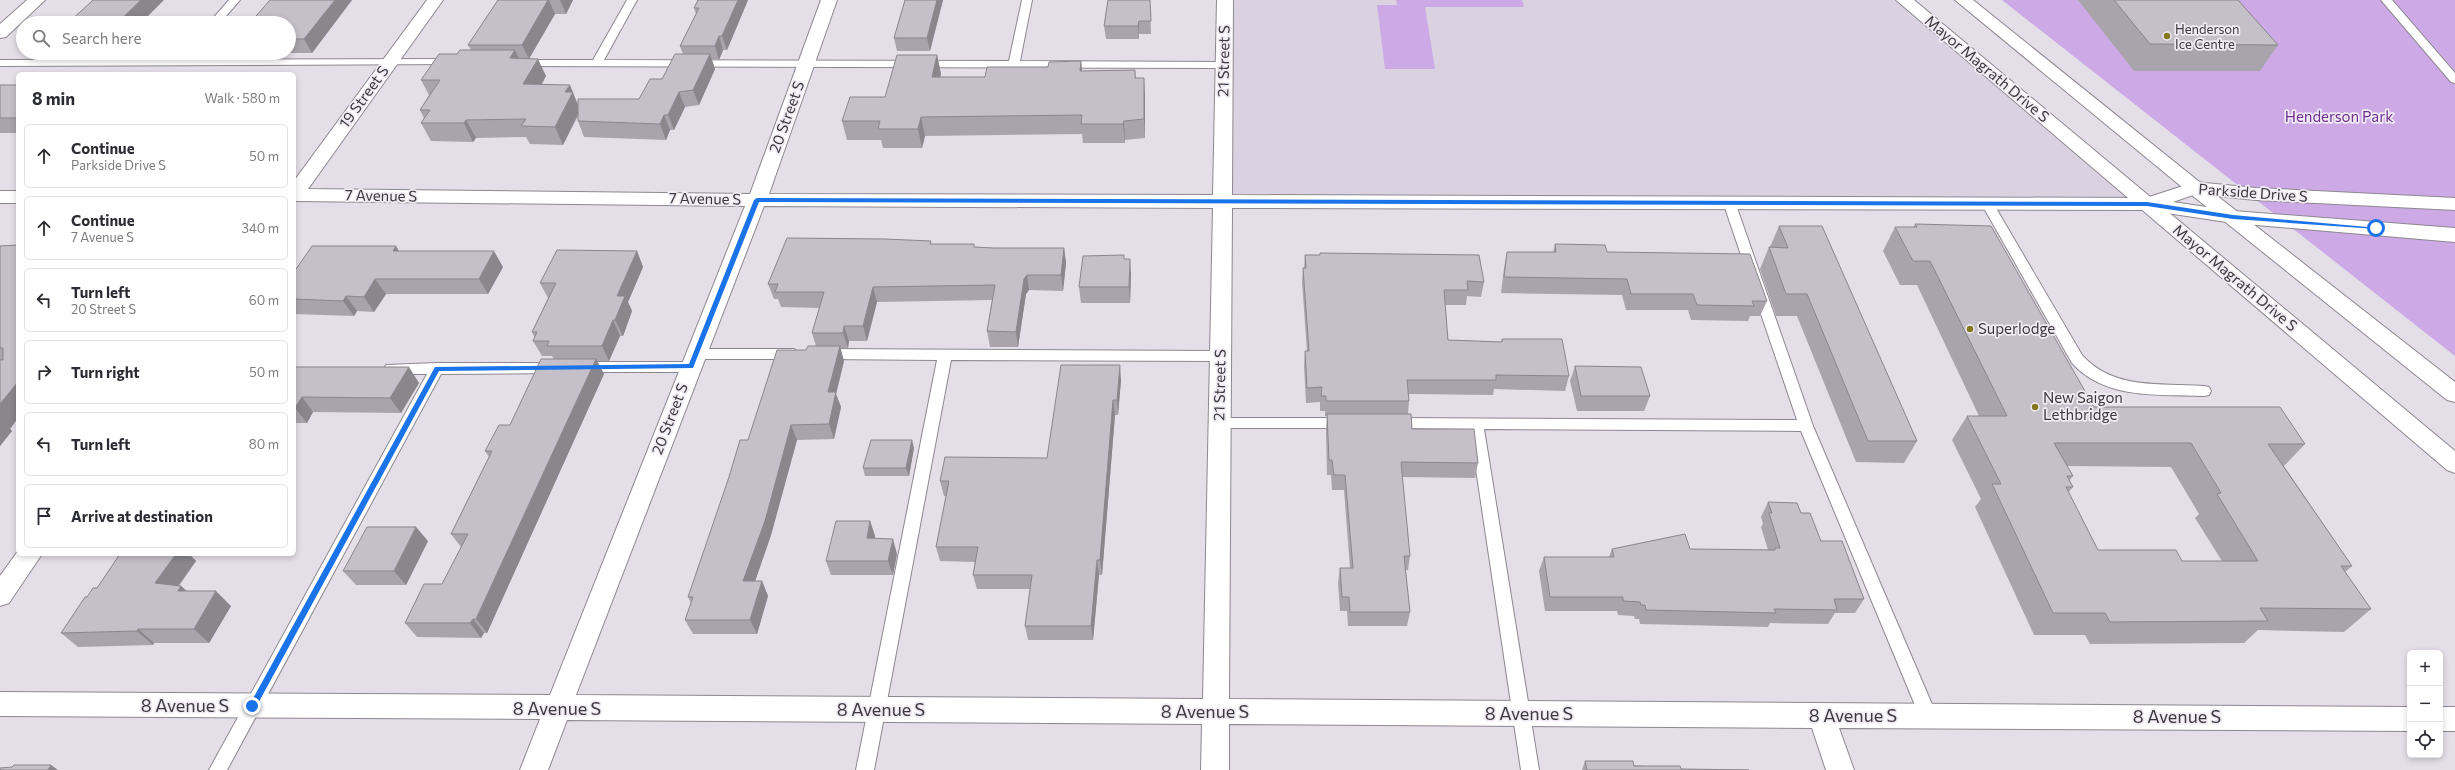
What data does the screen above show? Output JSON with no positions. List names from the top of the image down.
{
  "streets": {
    "street": [
      "21 Street S",
      "Mayor Magrath Drive S",
      "19 Street S",
      "20 Street S",
      "Parkside Drive S",
      "7 Avenue S",
      "8 Avenue S"
    ]
  },
  "crossings": [
    ["21 Street S", "7 Avenue S"],
    ["21 Street S", "8 Avenue S"],
    ["Mayor Magrath Drive S", "Parkside Drive S"],
    ["Mayor Magrath Drive S", "7 Avenue S"],
    ["20 Street S", "7 Avenue S"],
    ["20 Street S", "8 Avenue S"],
    ["Parkside Drive S", "7 Avenue S"]
  ],
  "parks": ["Henderson Park"],
  "places": ["Henderson Ice Centre", "Superlodge", "New Saigon Lethbridge"],
  "page": {
    "search": "Search here",
    "heading": ["8 min", "Walk · 580 m"],
    "list": [
      ["Continue", "Parkside Drive S", "50 m"],
      ["Continue", "7 Avenue S", "340 m"],
      ["Turn left", "20 Street S", "60 m"],
      ["Turn right", "50 m"],
      ["Turn left", "80 m"],
      "Arrive at destination"
    ],
    "map_buttons": ["+", "−"]
  }
}
